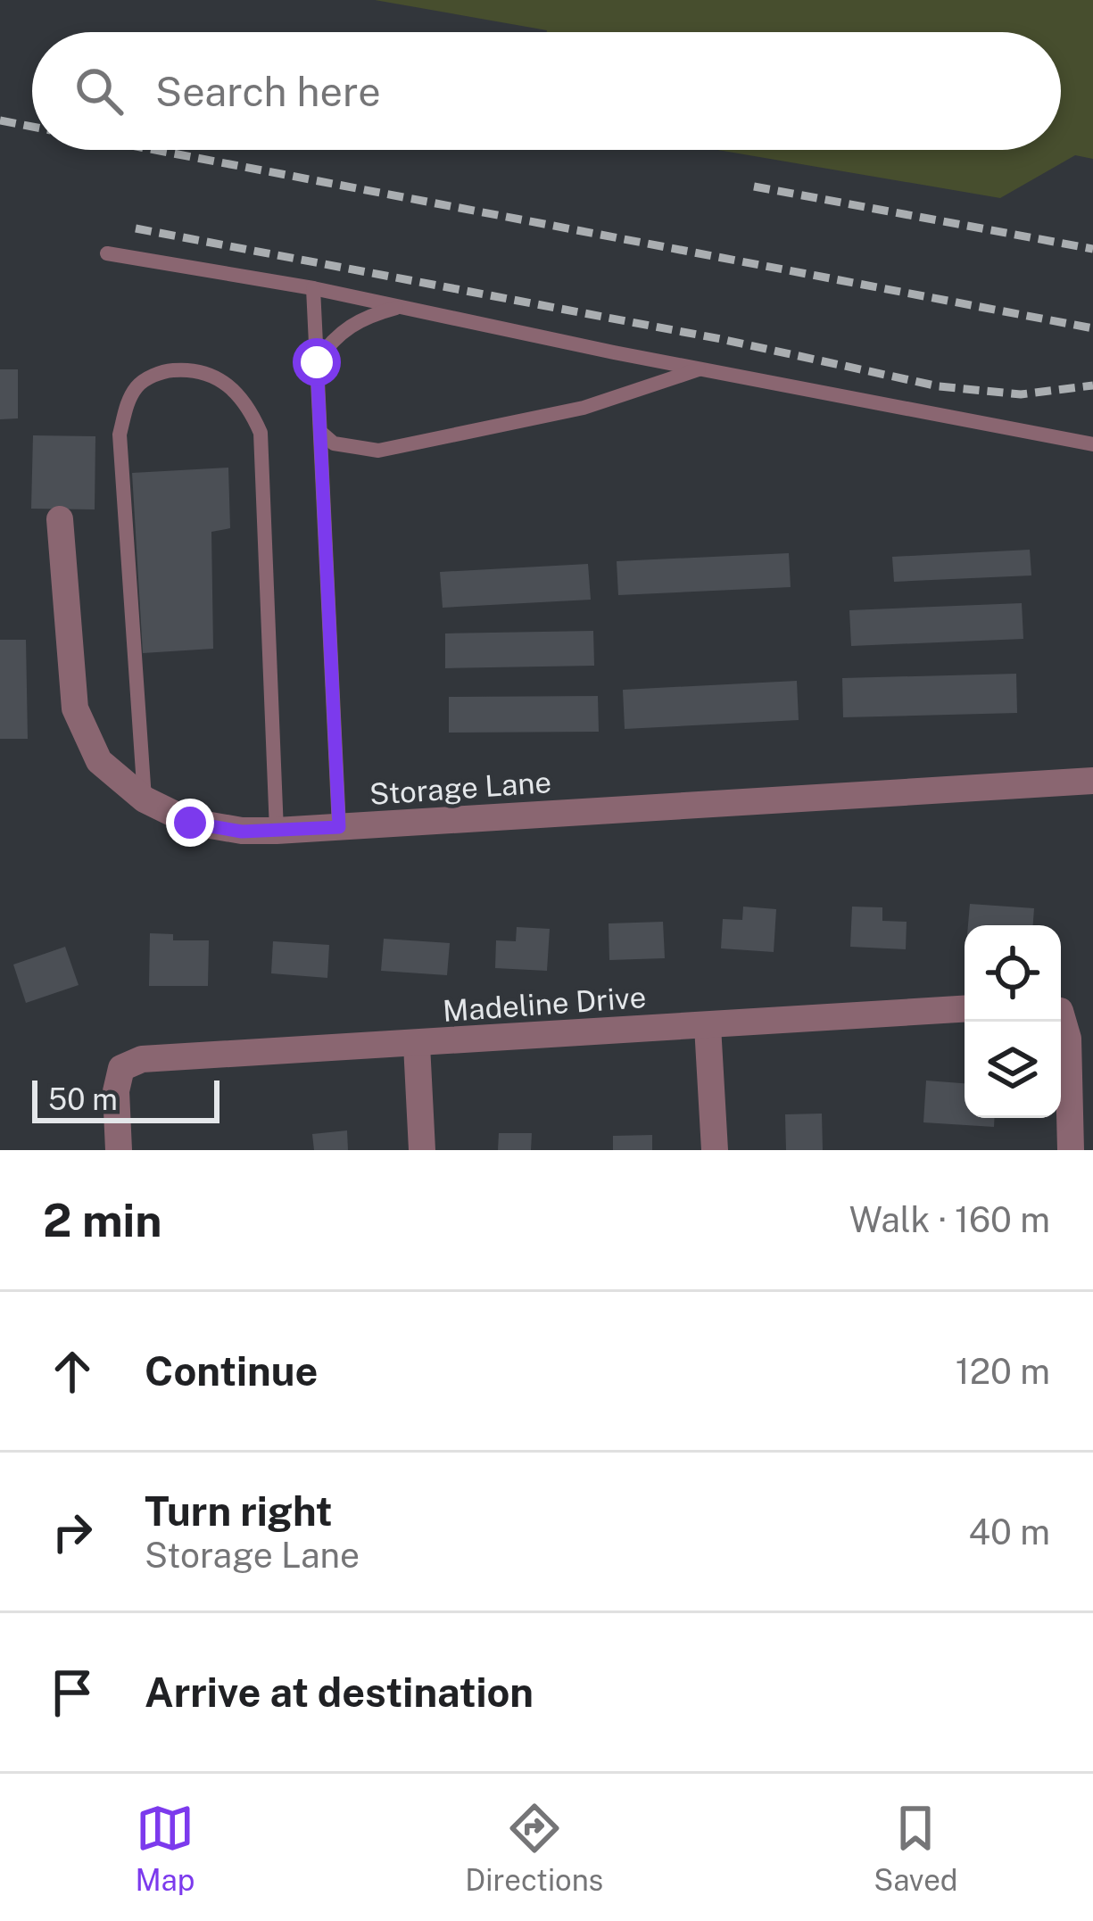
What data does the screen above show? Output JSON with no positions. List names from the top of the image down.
{
  "streets": {
    "street": ["Storage Lane", "Madeline Drive"]
  },
  "scale_bar": "50 m",
  "page": {
    "search": "Search here",
    "scale": "50 m",
    "heading": ["2 min", "Walk · 160 m"],
    "list": [
      ["Continue", "120 m"],
      ["Turn right", "Storage Lane", "40 m"],
      "Arrive at destination"
    ],
    "nav": ["Map", "Directions", "Saved"]
  }
}
